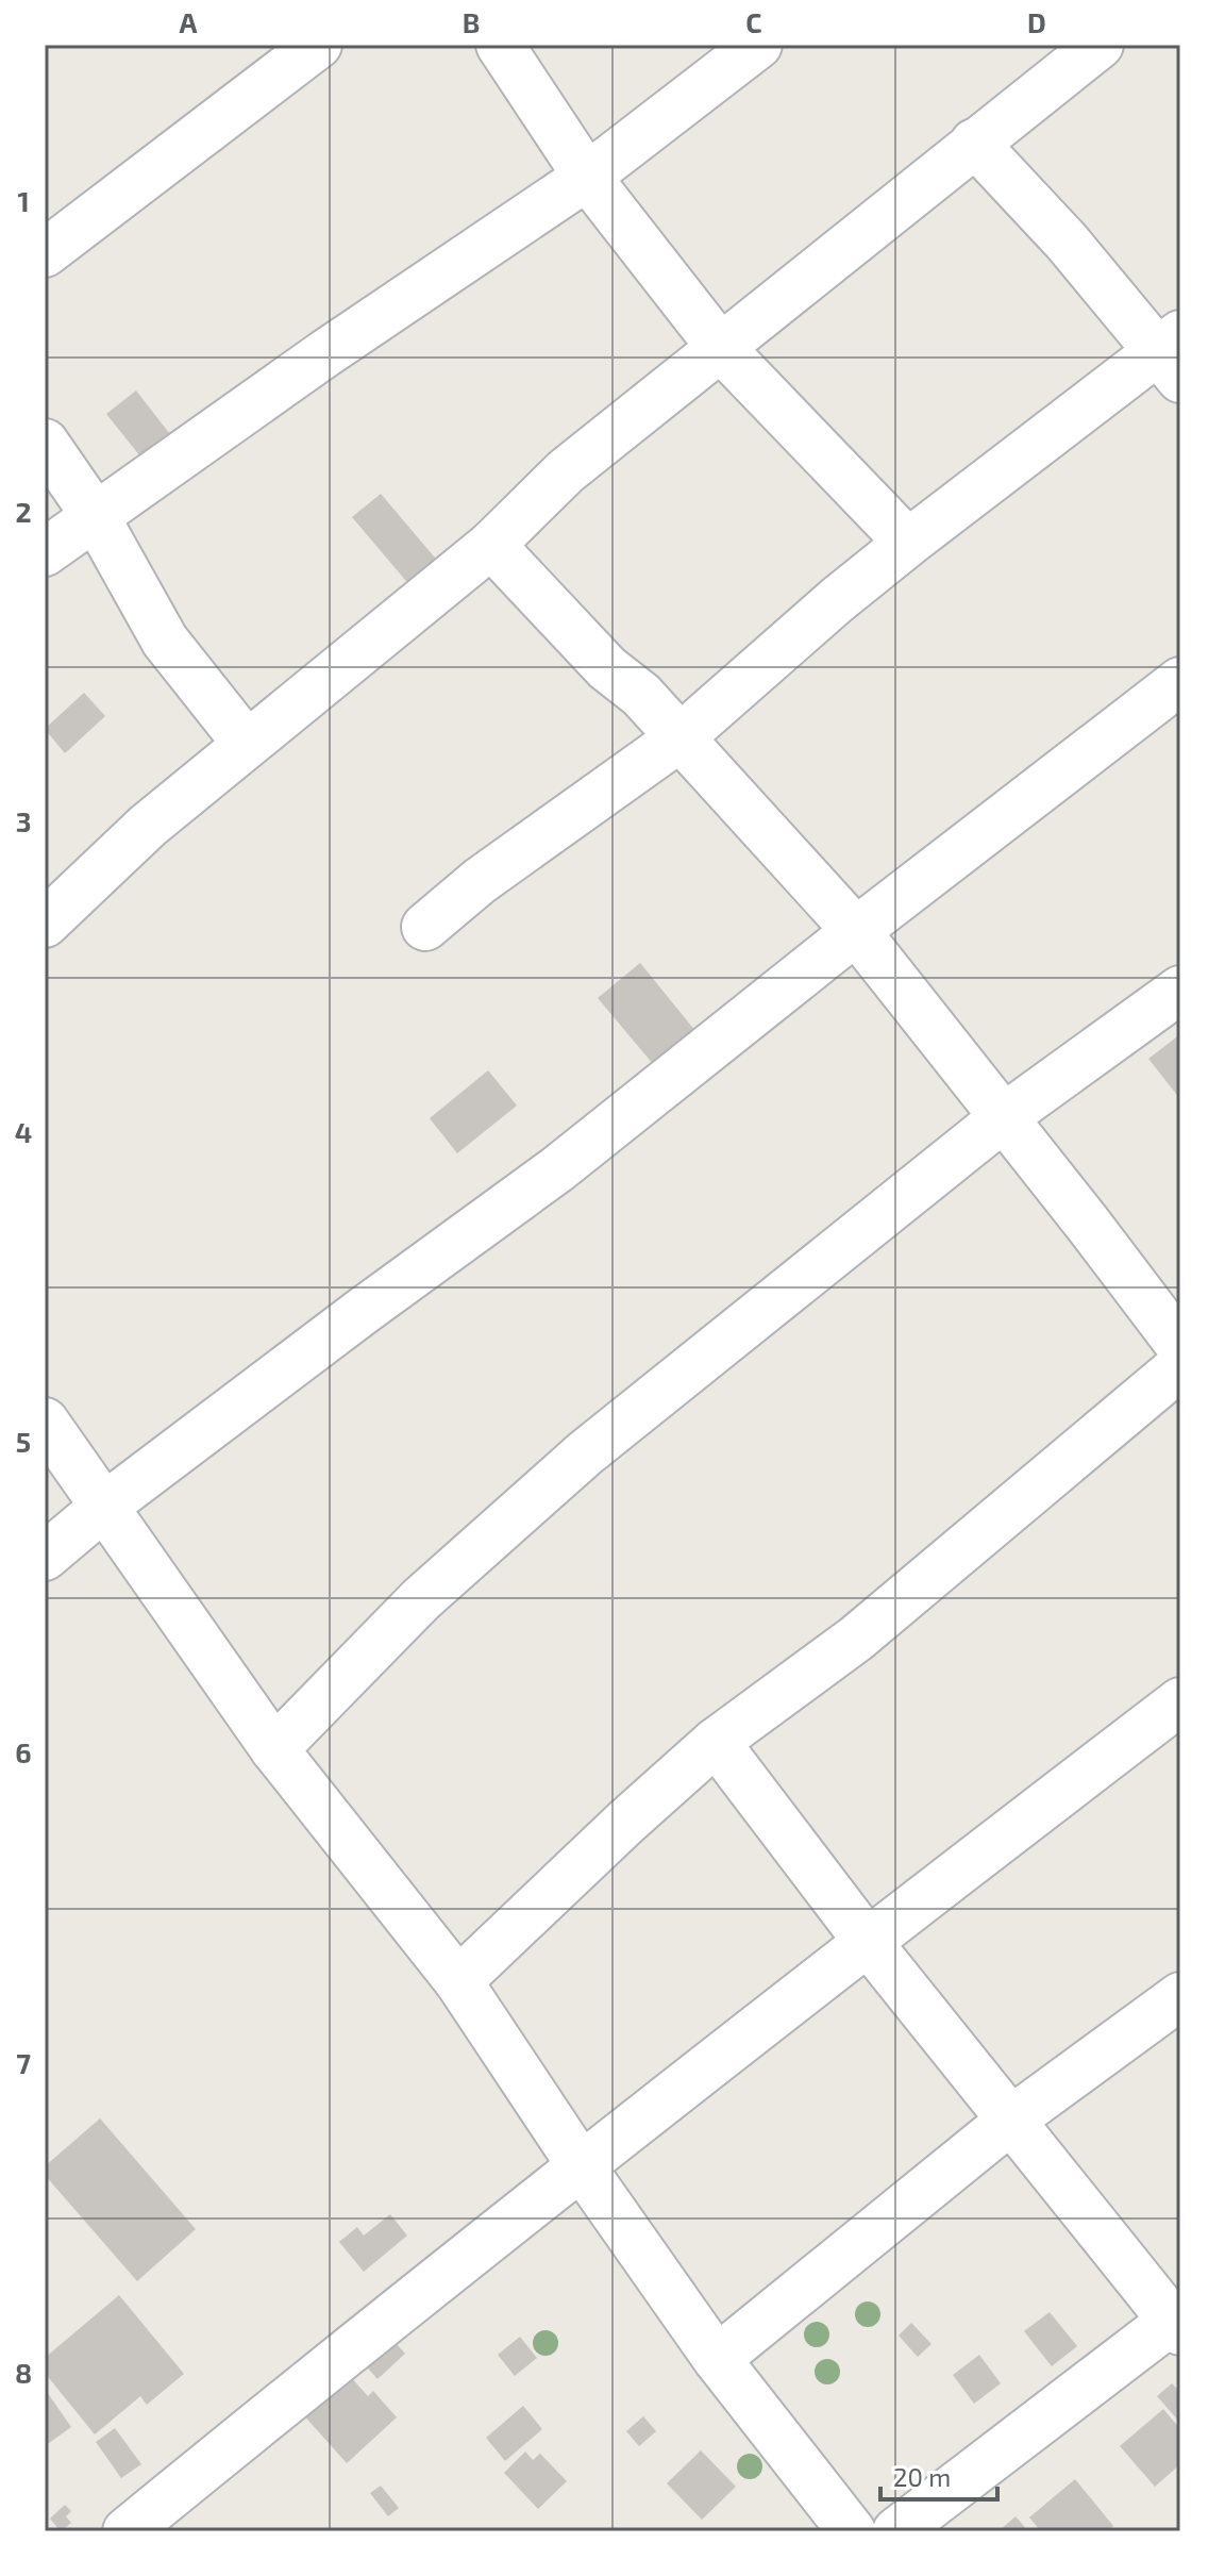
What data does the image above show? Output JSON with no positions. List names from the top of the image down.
{
  "scale_bar": "20 m",
  "grid": {
    "columns": [
      "A",
      "B",
      "C",
      "D"
    ],
    "rows": [
      "1",
      "2",
      "3",
      "4",
      "5",
      "6",
      "7",
      "8"
    ]
  }
}
